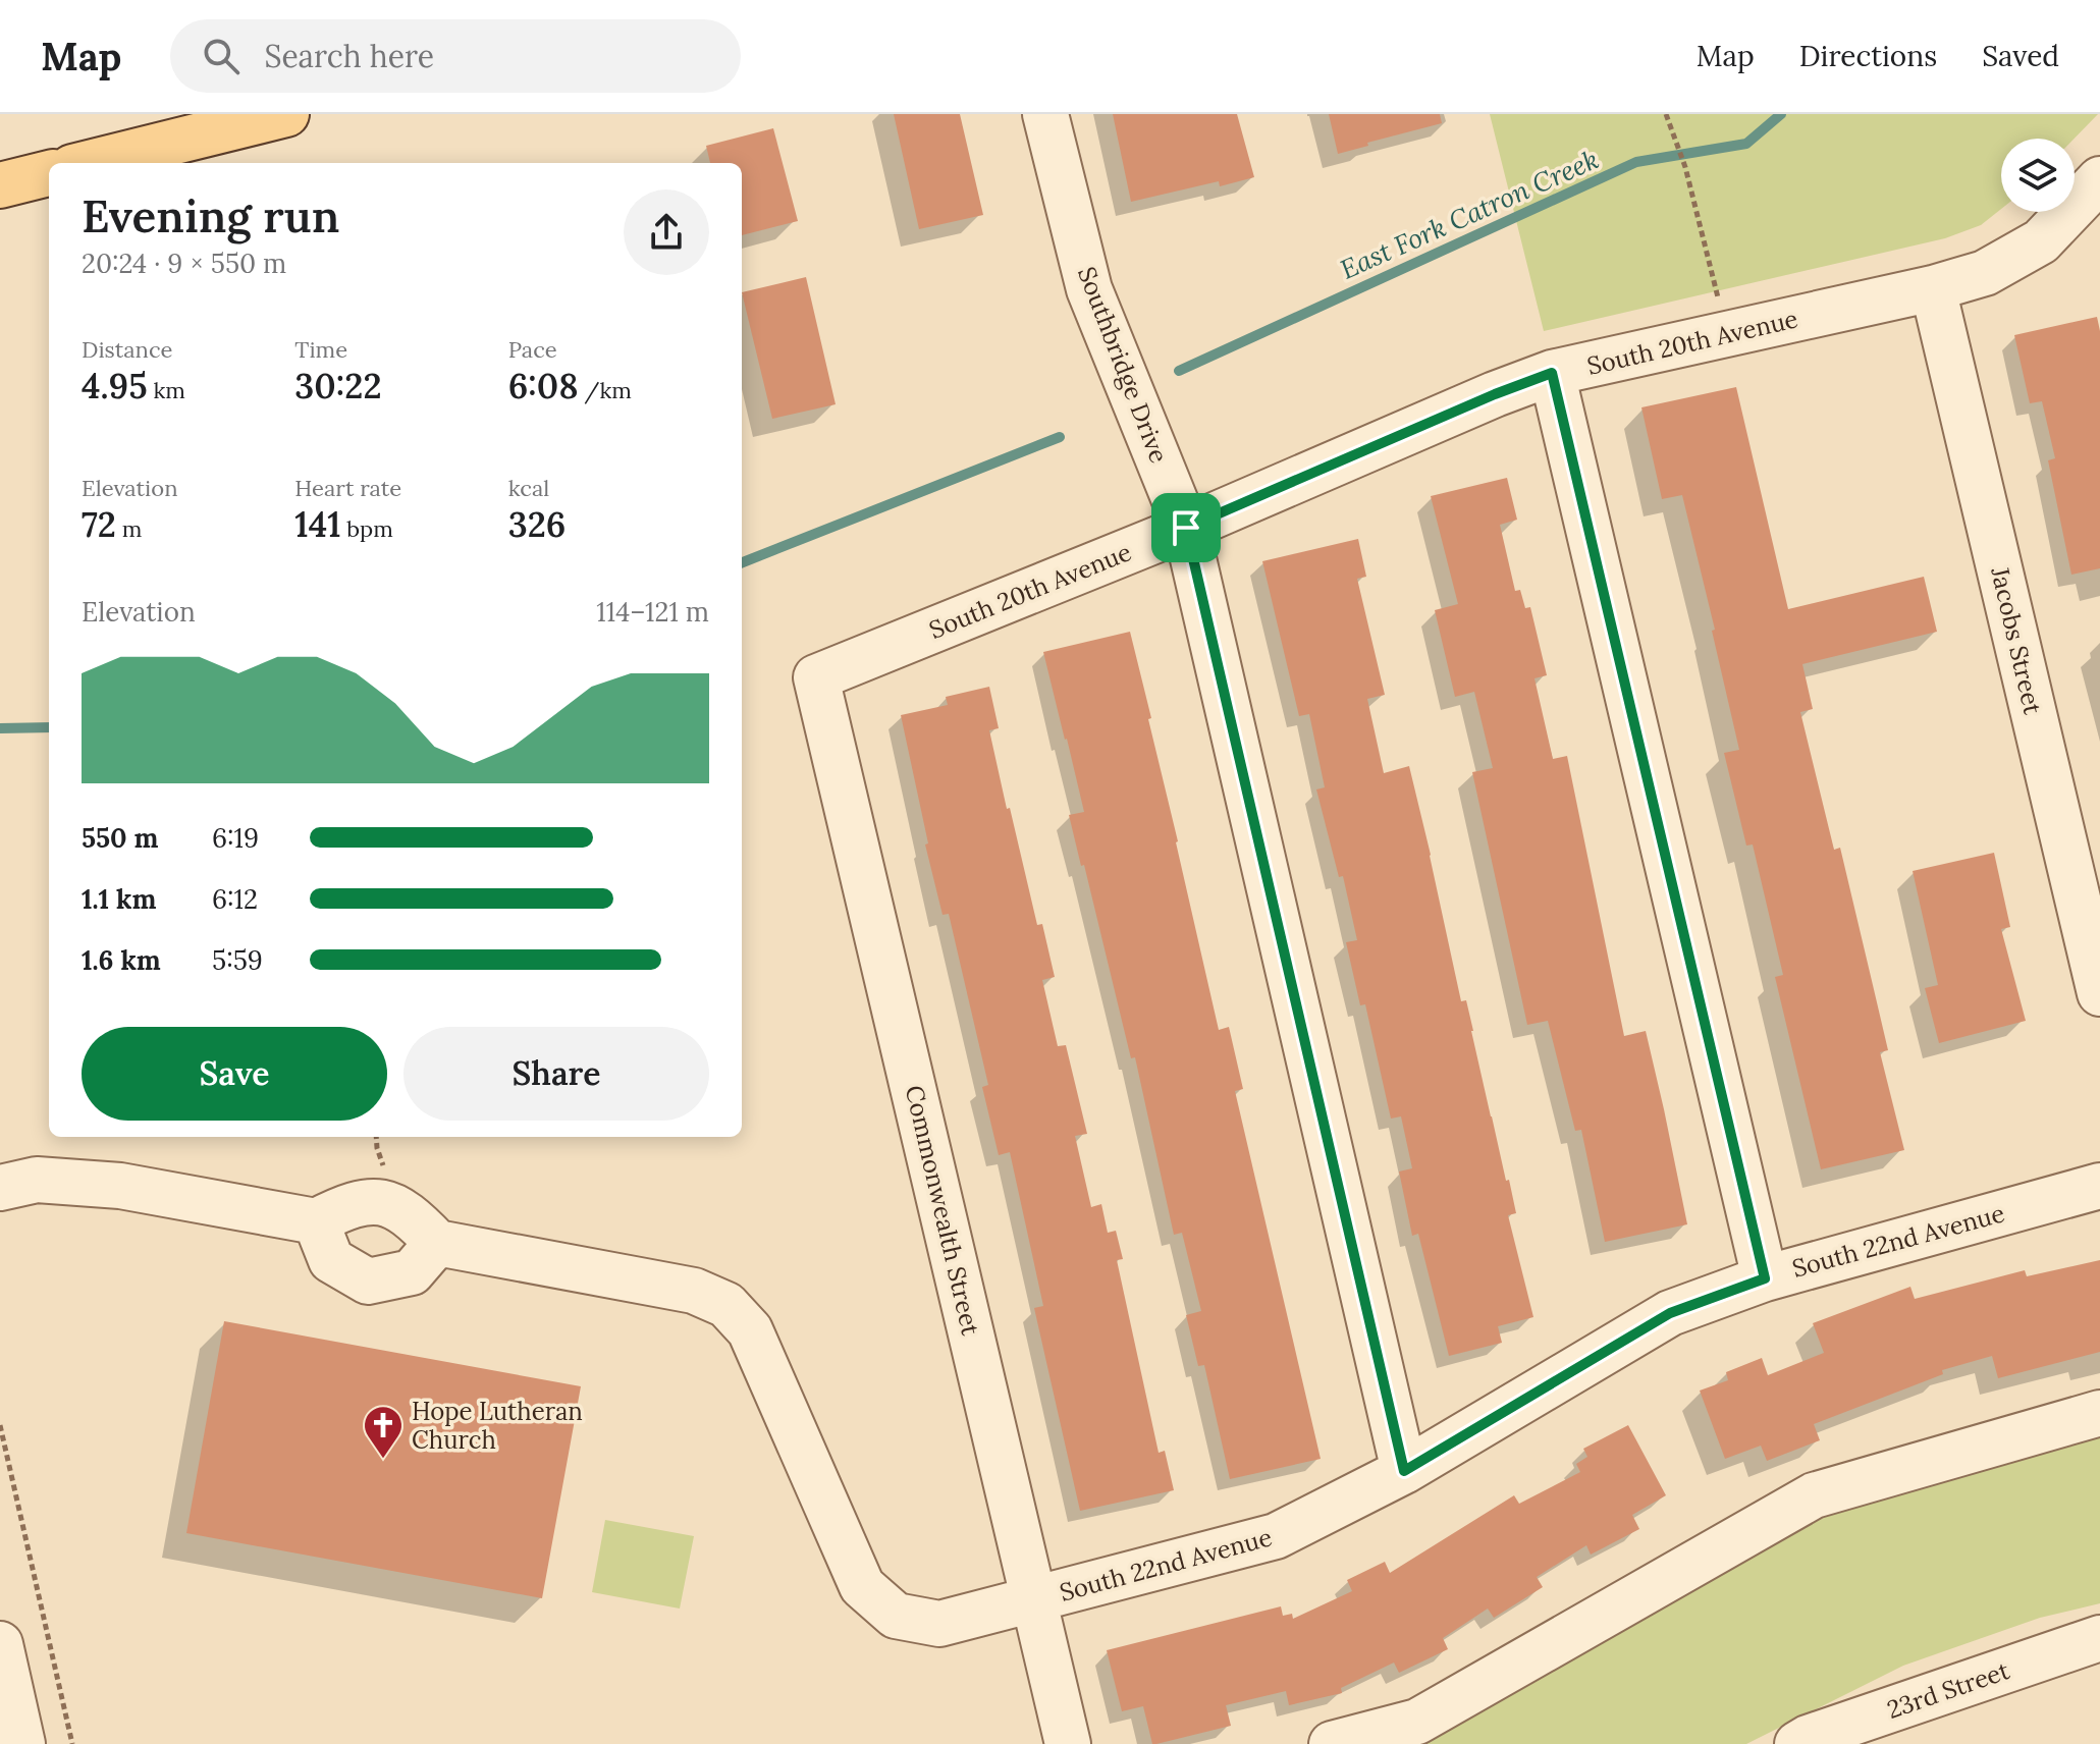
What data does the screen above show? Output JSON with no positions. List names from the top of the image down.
{
  "streets": {
    "street": [
      "South 20th Avenue",
      "Southbridge Drive",
      "Jacobs Street",
      "Commonwealth Street",
      "South 22nd Avenue",
      "23rd Street"
    ]
  },
  "crossings": [
    ["South 20th Avenue", "Southbridge Drive"],
    ["South 20th Avenue", "Jacobs Street"],
    ["South 20th Avenue", "Commonwealth Street"],
    ["Southbridge Drive", "South 22nd Avenue"],
    ["Commonwealth Street", "South 22nd Avenue"]
  ],
  "water": ["East Fork Catron Creek"],
  "places": {
    "church": ["Hope Lutheran Church"]
  },
  "page": {
    "header": "Map",
    "search": "Search here",
    "nav": ["Map", "Directions", "Saved"],
    "heading": ["Evening run", "20:24 · 9 × 550 m"],
    "stats": [
      ["Distance", "4.95 km"],
      ["Time", "30:22"],
      ["Pace", "6:08 /km"],
      ["Elevation", "72 m"],
      ["Heart rate", "141 bpm"],
      ["kcal", "326"]
    ],
    "chart": ["Elevation", "114–121 m"],
    "list": [
      {
        "name": "550 m",
        "note": "6:19"
      },
      {
        "name": "1.1 km",
        "note": "6:12"
      },
      {
        "name": "1.6 km",
        "note": "5:59"
      }
    ],
    "buttons": ["Save", "Share"]
  }
}
